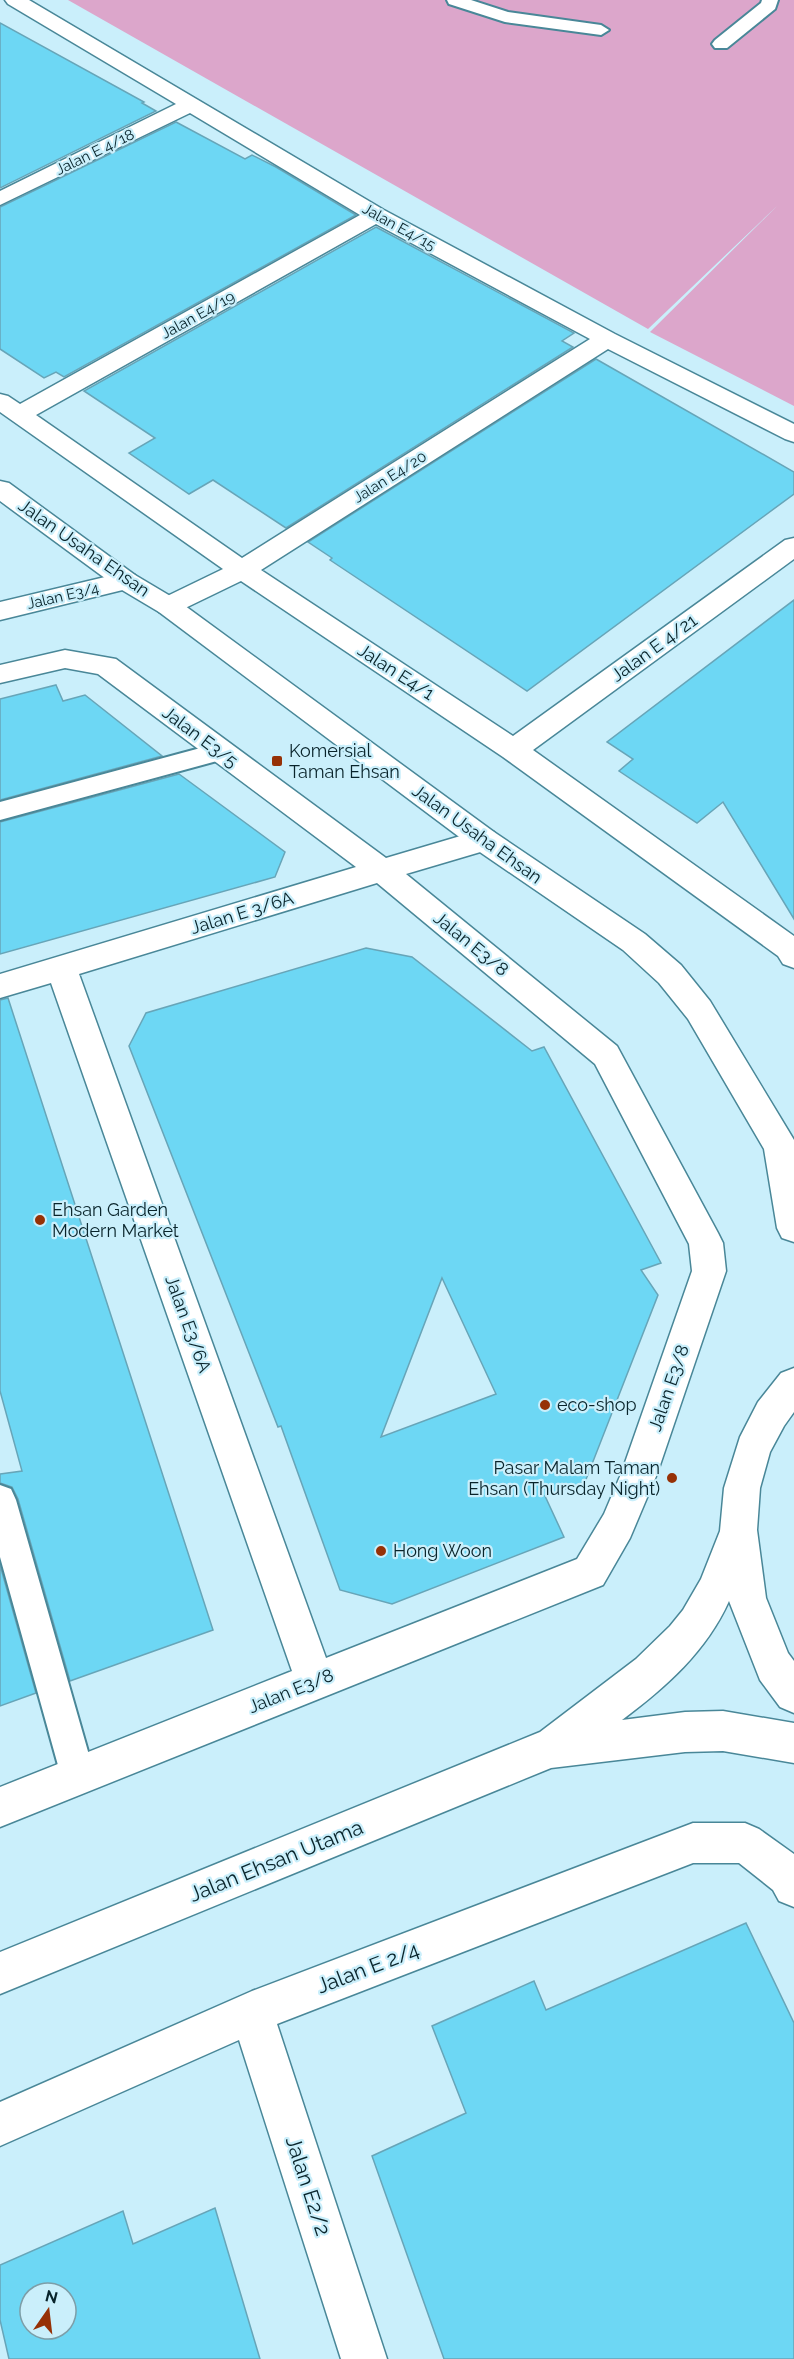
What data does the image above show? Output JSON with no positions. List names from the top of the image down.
{
  "streets": {
    "street": [
      "Jalan E 4/18",
      "Jalan E4/15",
      "Jalan E4/19",
      "Jalan E4/20",
      "Jalan Usaha Ehsan",
      "Jalan E3/4",
      "Jalan E 4/21",
      "Jalan E4/1",
      "Jalan E3/5",
      "Jalan E 3/6A",
      "Jalan E3/8",
      "Jalan E3/6A",
      "Jalan Ehsan Utama",
      "Jalan E 2/4",
      "Jalan E2/2"
    ]
  },
  "crossings": [
    ["Jalan E 4/18", "Jalan E4/15"],
    ["Jalan E4/15", "Jalan E4/19"],
    ["Jalan E4/15", "Jalan E4/20"],
    ["Jalan E4/19", "Jalan E4/1"],
    ["Jalan E4/20", "Jalan Usaha Ehsan"],
    ["Jalan E4/20", "Jalan E4/1"],
    ["Jalan Usaha Ehsan", "Jalan E3/4"],
    ["Jalan Usaha Ehsan", "Jalan E 3/6A"],
    ["Jalan E 4/21", "Jalan E4/1"],
    ["Jalan E3/5", "Jalan E 3/6A"],
    ["Jalan E3/5", "Jalan E3/8"],
    ["Jalan E 3/6A", "Jalan E3/8"],
    ["Jalan E 3/6A", "Jalan E3/6A"],
    ["Jalan E3/8", "Jalan E3/6A"],
    ["Jalan E 2/4", "Jalan E2/2"]
  ],
  "places": {
    "transit": ["Komersial Taman Ehsan"],
    "other": [
      "Ehsan Garden Modern Market",
      "eco-shop",
      "Pasar Malam Taman Ehsan (Thursday Night)",
      "Hong Woon"
    ]
  },
  "north": "top"
}
